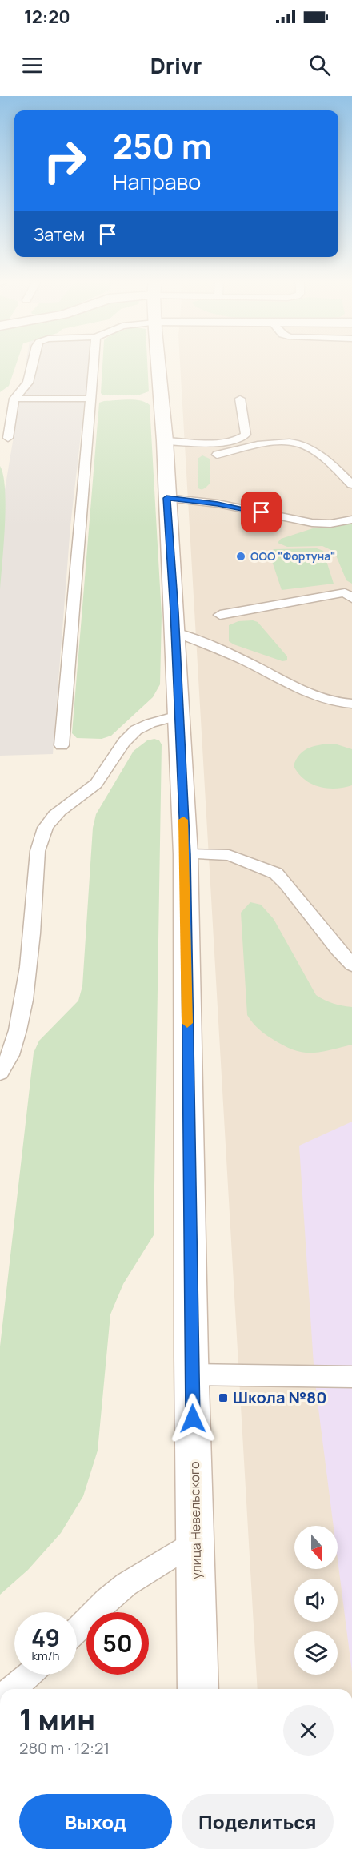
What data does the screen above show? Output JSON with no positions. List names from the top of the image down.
{
  "streets": {
    "main road": ["улица Невельского"]
  },
  "places": {
    "other": ["ООО \"Фортуна\""],
    "transit": ["Школа №80"]
  },
  "north": "bottom",
  "page": {
    "status": "12:20",
    "header": "Drivr",
    "turn": ["250 m", "Направо"],
    "then": "Затем",
    "speed": "49 km/h",
    "limit": "50",
    "heading": ["1 мин", "280 m · 12:21"],
    "buttons": ["Выход", "Поделиться"]
  }
}
